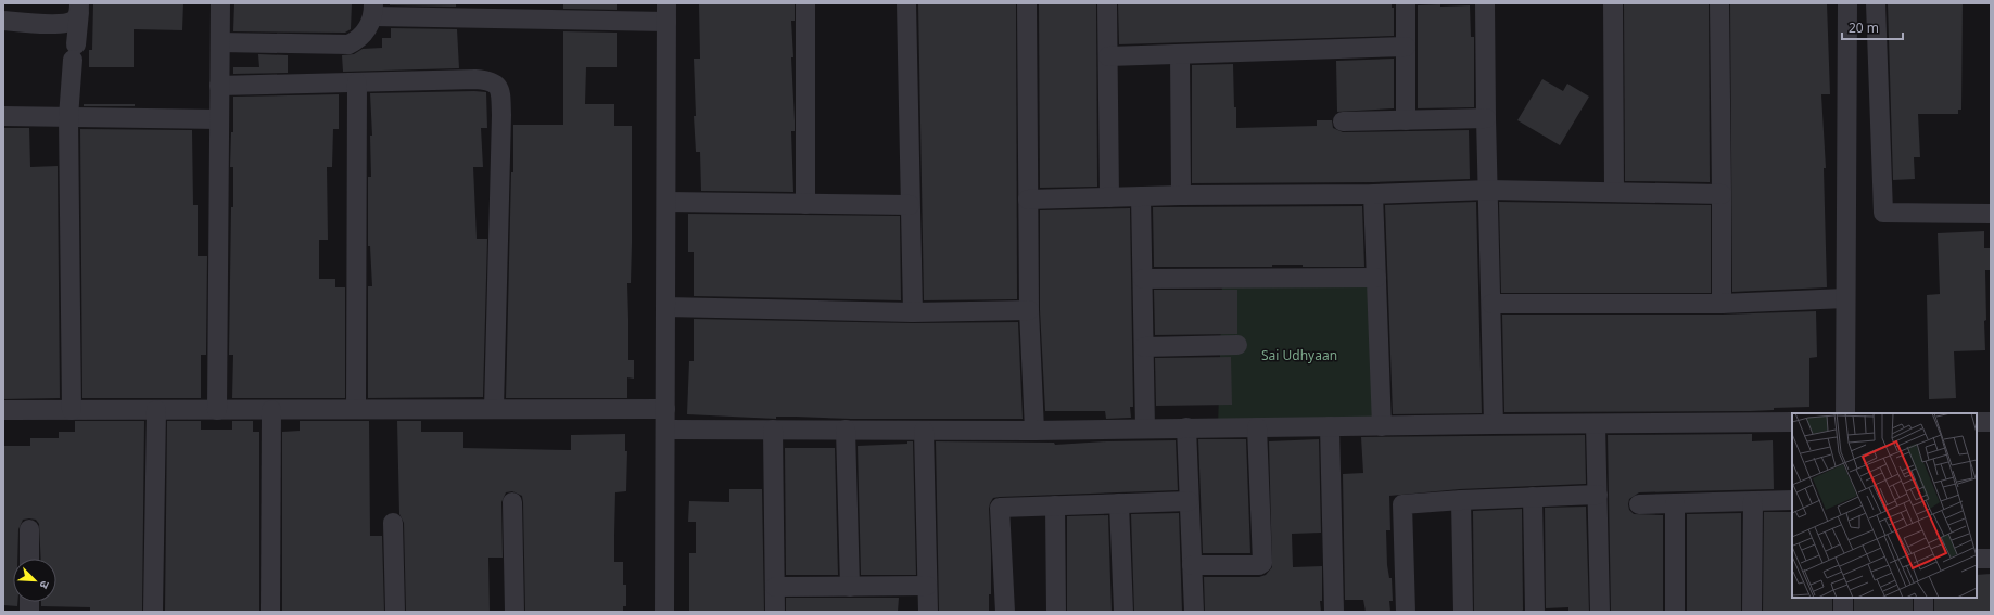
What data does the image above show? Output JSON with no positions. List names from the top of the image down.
{
  "parks": ["Sai Udhyaan"],
  "scale_bar": "20 m",
  "north": "bottom right"
}
